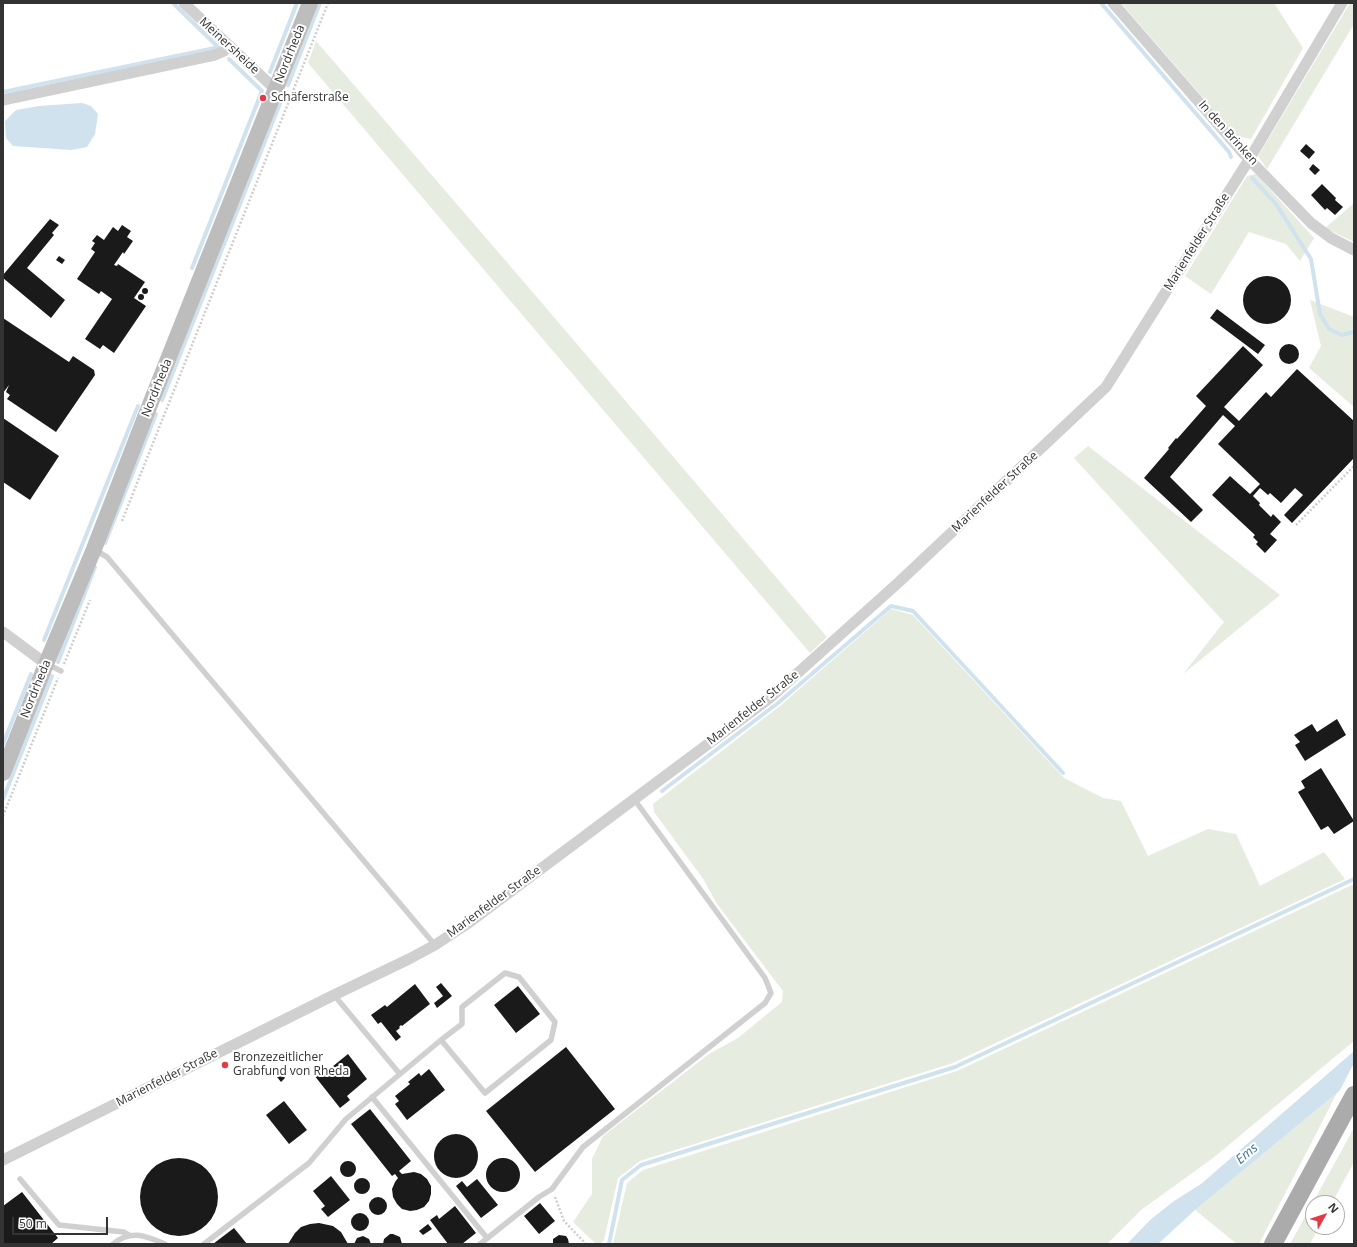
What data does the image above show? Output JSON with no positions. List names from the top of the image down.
{
  "streets": {
    "main road": ["Nordrheda"],
    "street": ["Meinersheide", "In den Brinken", "Marienfelder Straße"]
  },
  "crossings": [
    ["Meinersheide", "Nordrheda"],
    ["In den Brinken", "Marienfelder Straße"]
  ],
  "water": ["Ems"],
  "places": ["Schäferstraße", "Bronzezeitlicher Grabfund von Rheda"],
  "scale_bar": "50 m",
  "north": "top right"
}
